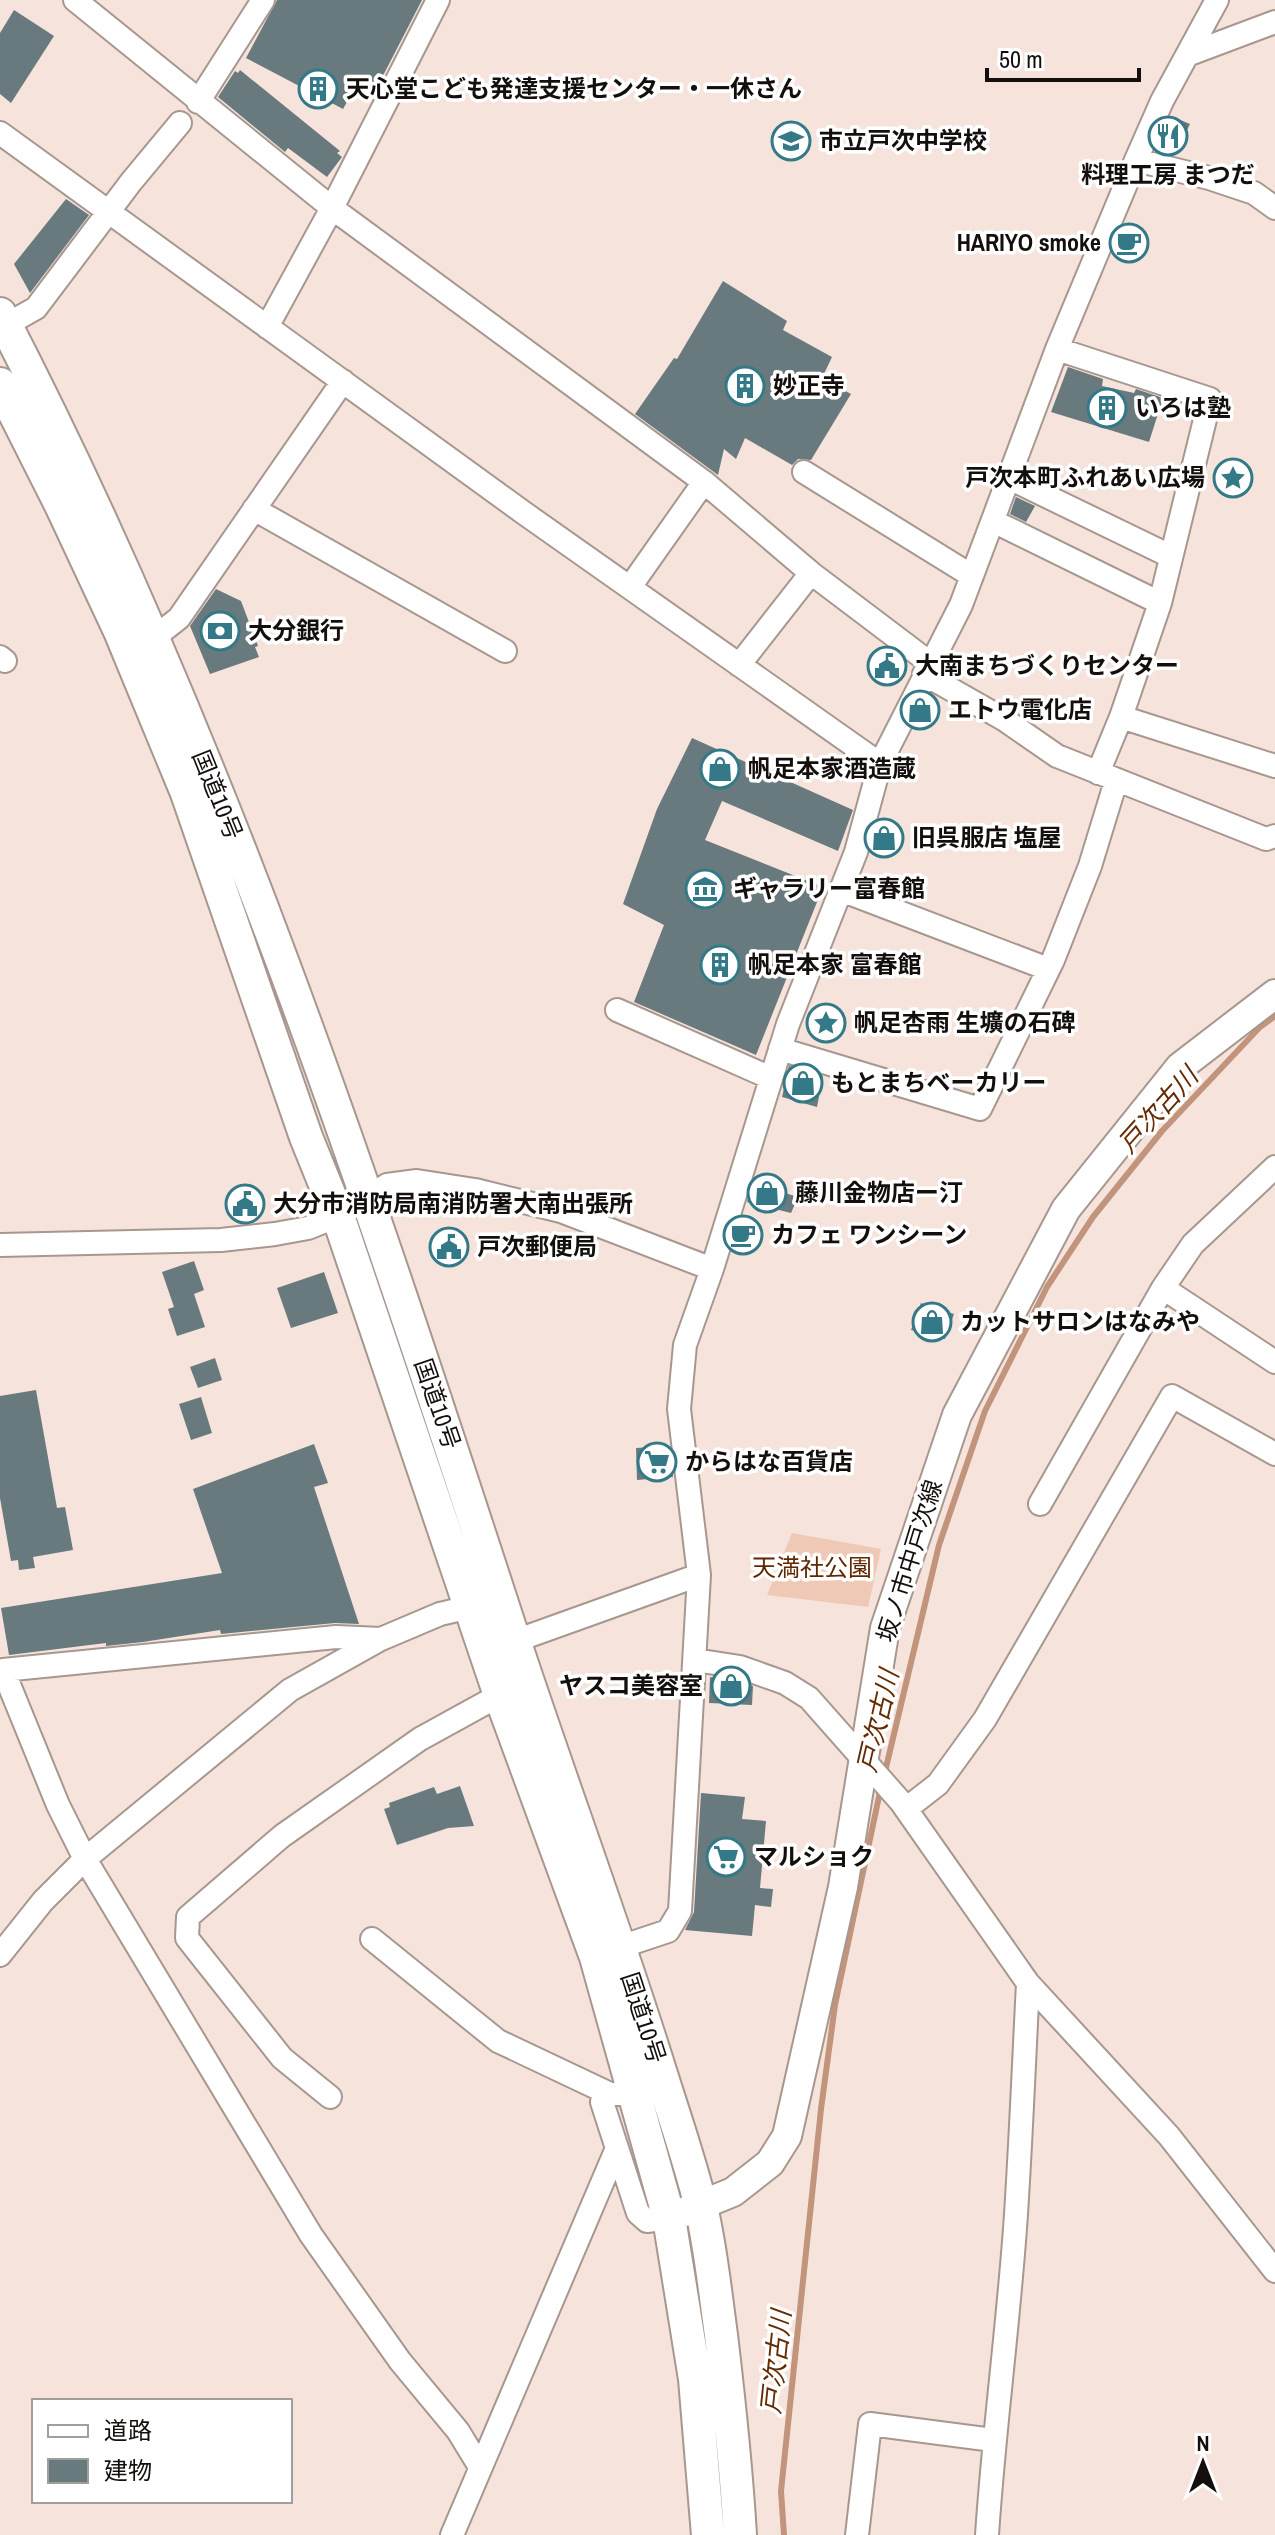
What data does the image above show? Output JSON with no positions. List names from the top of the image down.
{
  "streets": {
    "highway": ["国道10号"],
    "main road": ["坂ノ市中戸次線"]
  },
  "crossings": [
    ["国道10号", "坂ノ市中戸次線"]
  ],
  "water": ["戸次古川"],
  "parks": ["天満社公園"],
  "places": {
    "building": [
      "天心堂こども発達支援センター・一休さん",
      "妙正寺",
      "いろは塾",
      "帆足本家 富春館"
    ],
    "restaurant": ["料理工房 まつだ"],
    "school or university": ["市立戸次中学校"],
    "cafe": ["HARIYO smoke", "カフェ ワンシーン"],
    "place": ["戸次本町ふれあい広場", "帆足杏雨 生壙の石碑"],
    "bank": ["大分銀行"],
    "public building": ["大南まちづくりセンター", "大分市消防局南消防署大南出張所", "戸次郵便局"],
    "shop": [
      "エトウ電化店",
      "帆足本家酒造蔵",
      "旧呉服店 塩屋",
      "もとまちベーカリー",
      "藤川金物店ー汀",
      "カットサロンはなみや",
      "ヤスコ美容室"
    ],
    "museum": ["ギャラリー富春館"],
    "supermarket": ["からはな百貨店", "マルショク"]
  },
  "legend": ["道路", "建物"],
  "scale_bar": "50 m",
  "north": "top"
}
